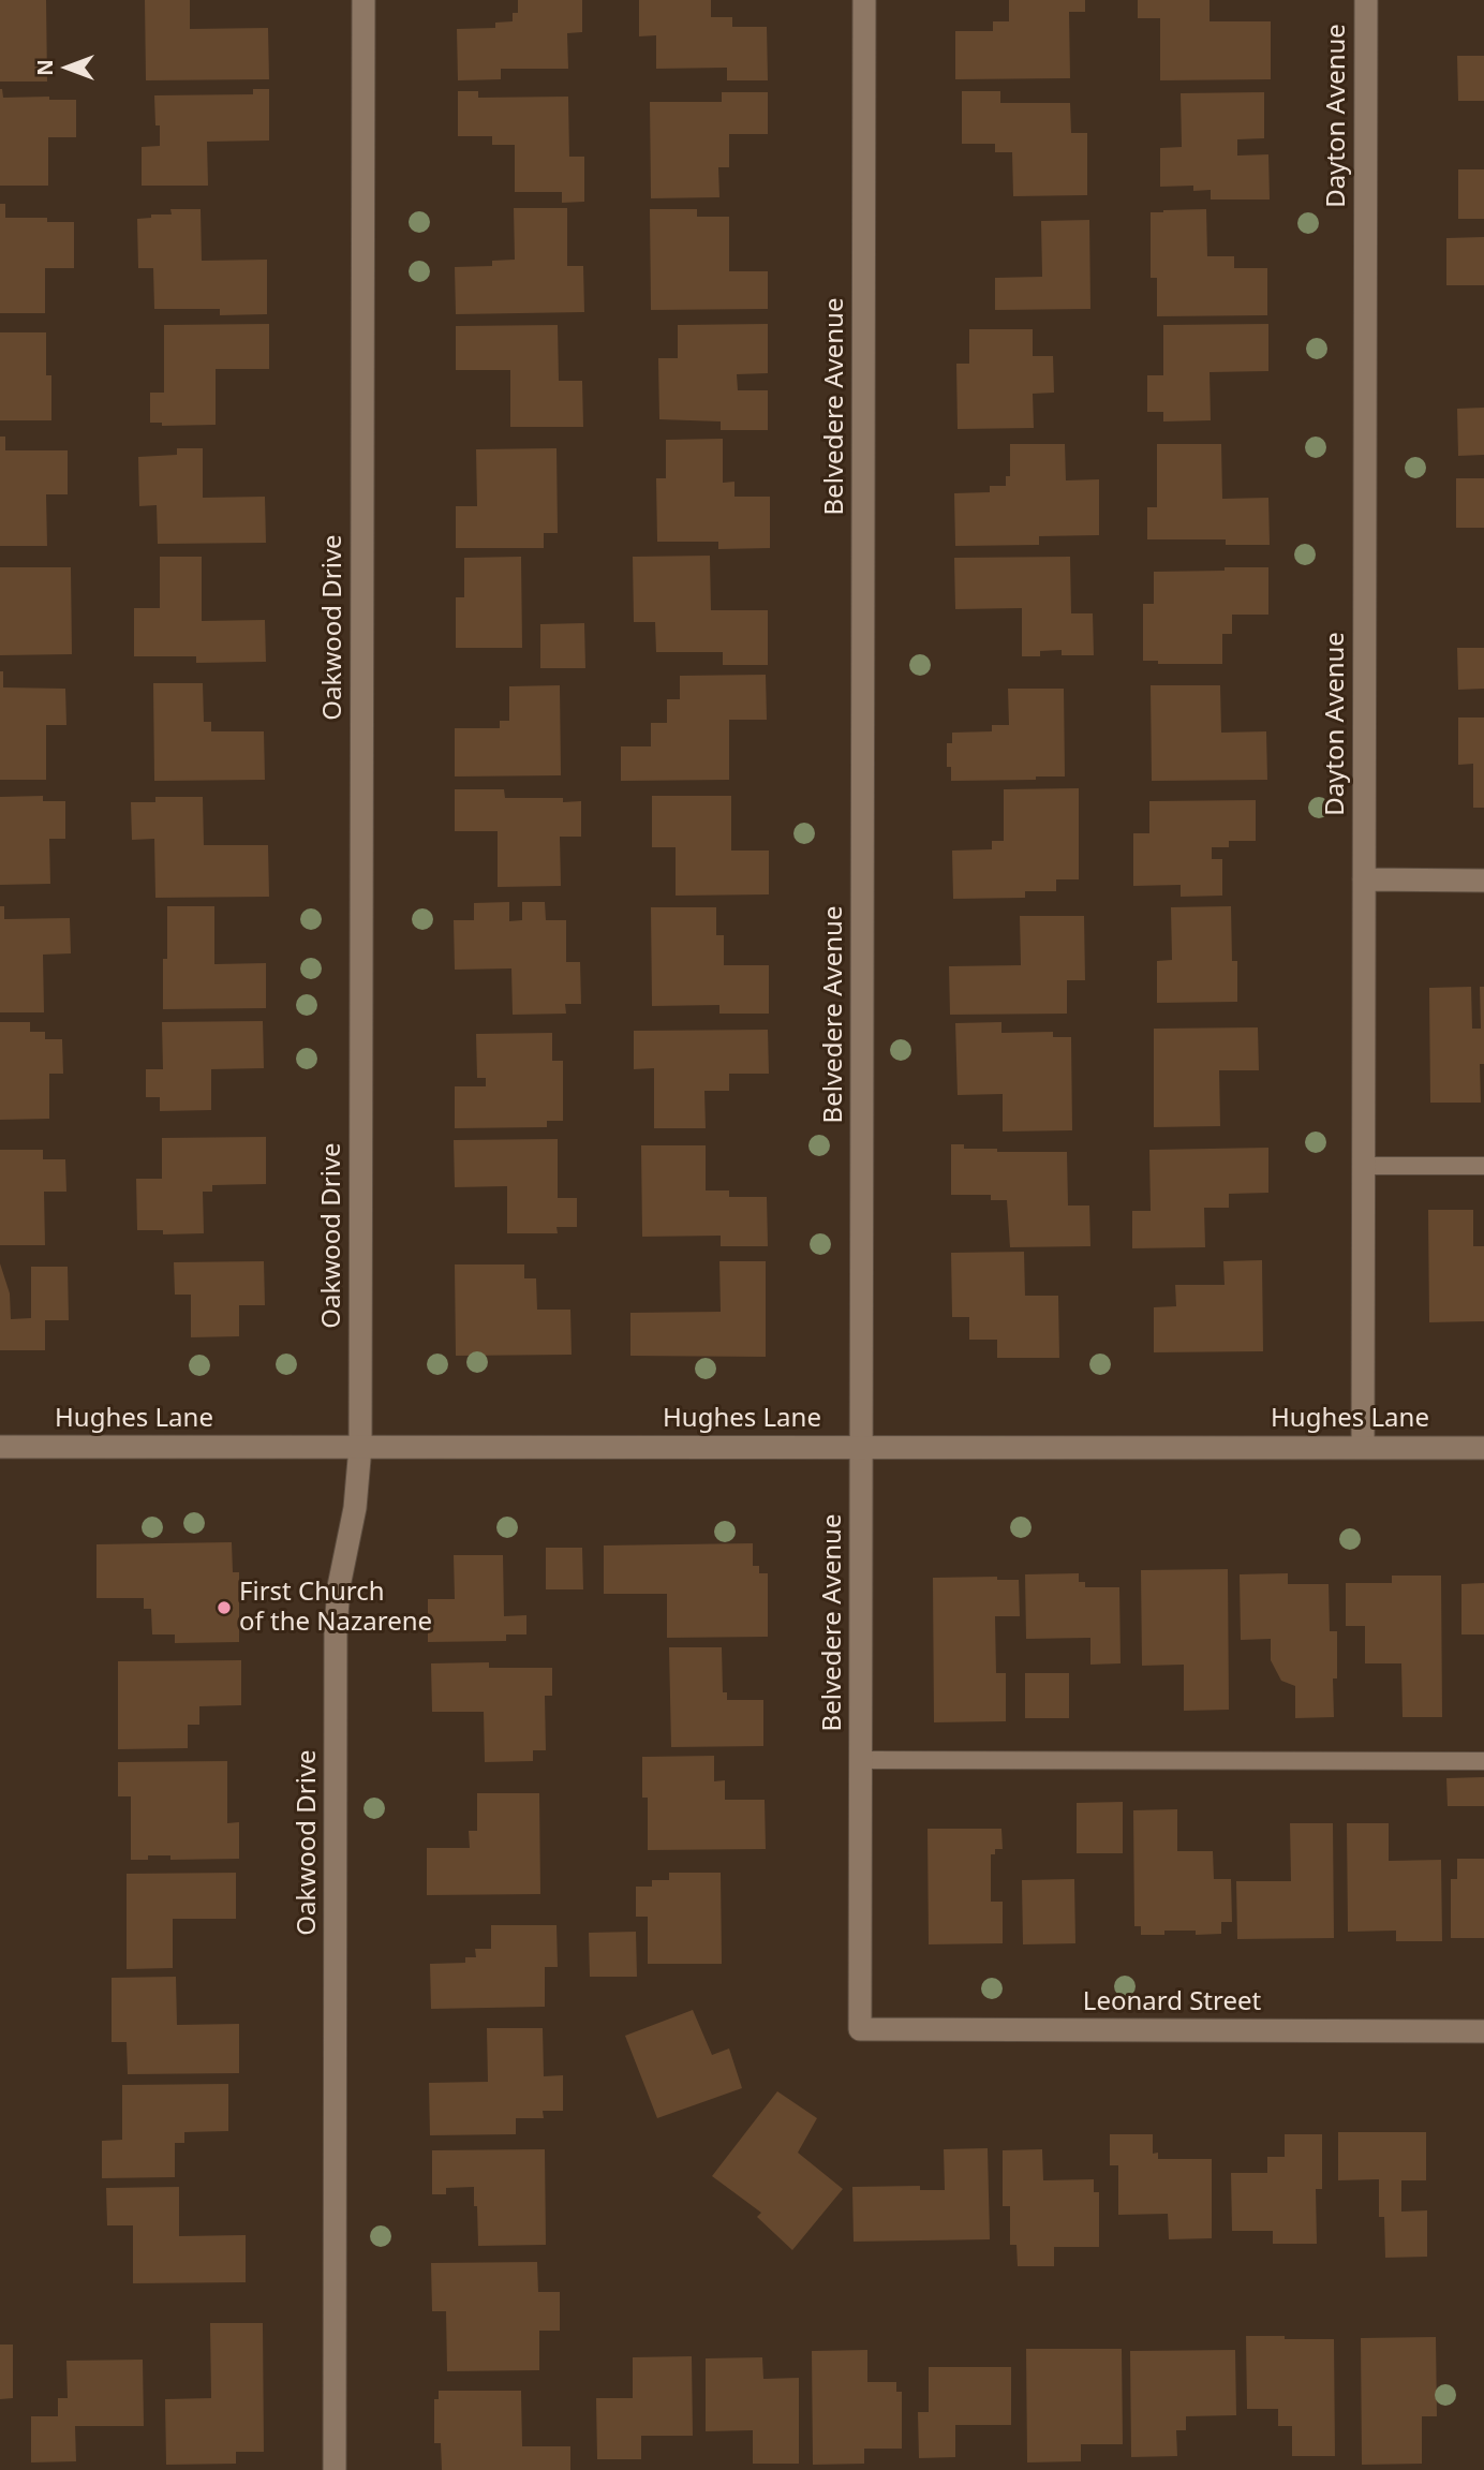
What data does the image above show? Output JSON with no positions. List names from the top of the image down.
{
  "streets": {
    "street": [
      "Dayton Avenue",
      "Belvedere Avenue",
      "Oakwood Drive",
      "Hughes Lane",
      "Leonard Street"
    ]
  },
  "crossings": [
    ["Dayton Avenue", "Hughes Lane"],
    ["Belvedere Avenue", "Hughes Lane"],
    ["Belvedere Avenue", "Leonard Street"],
    ["Oakwood Drive", "Hughes Lane"]
  ],
  "places": ["First Church of the Nazarene"],
  "north": "left"
}
